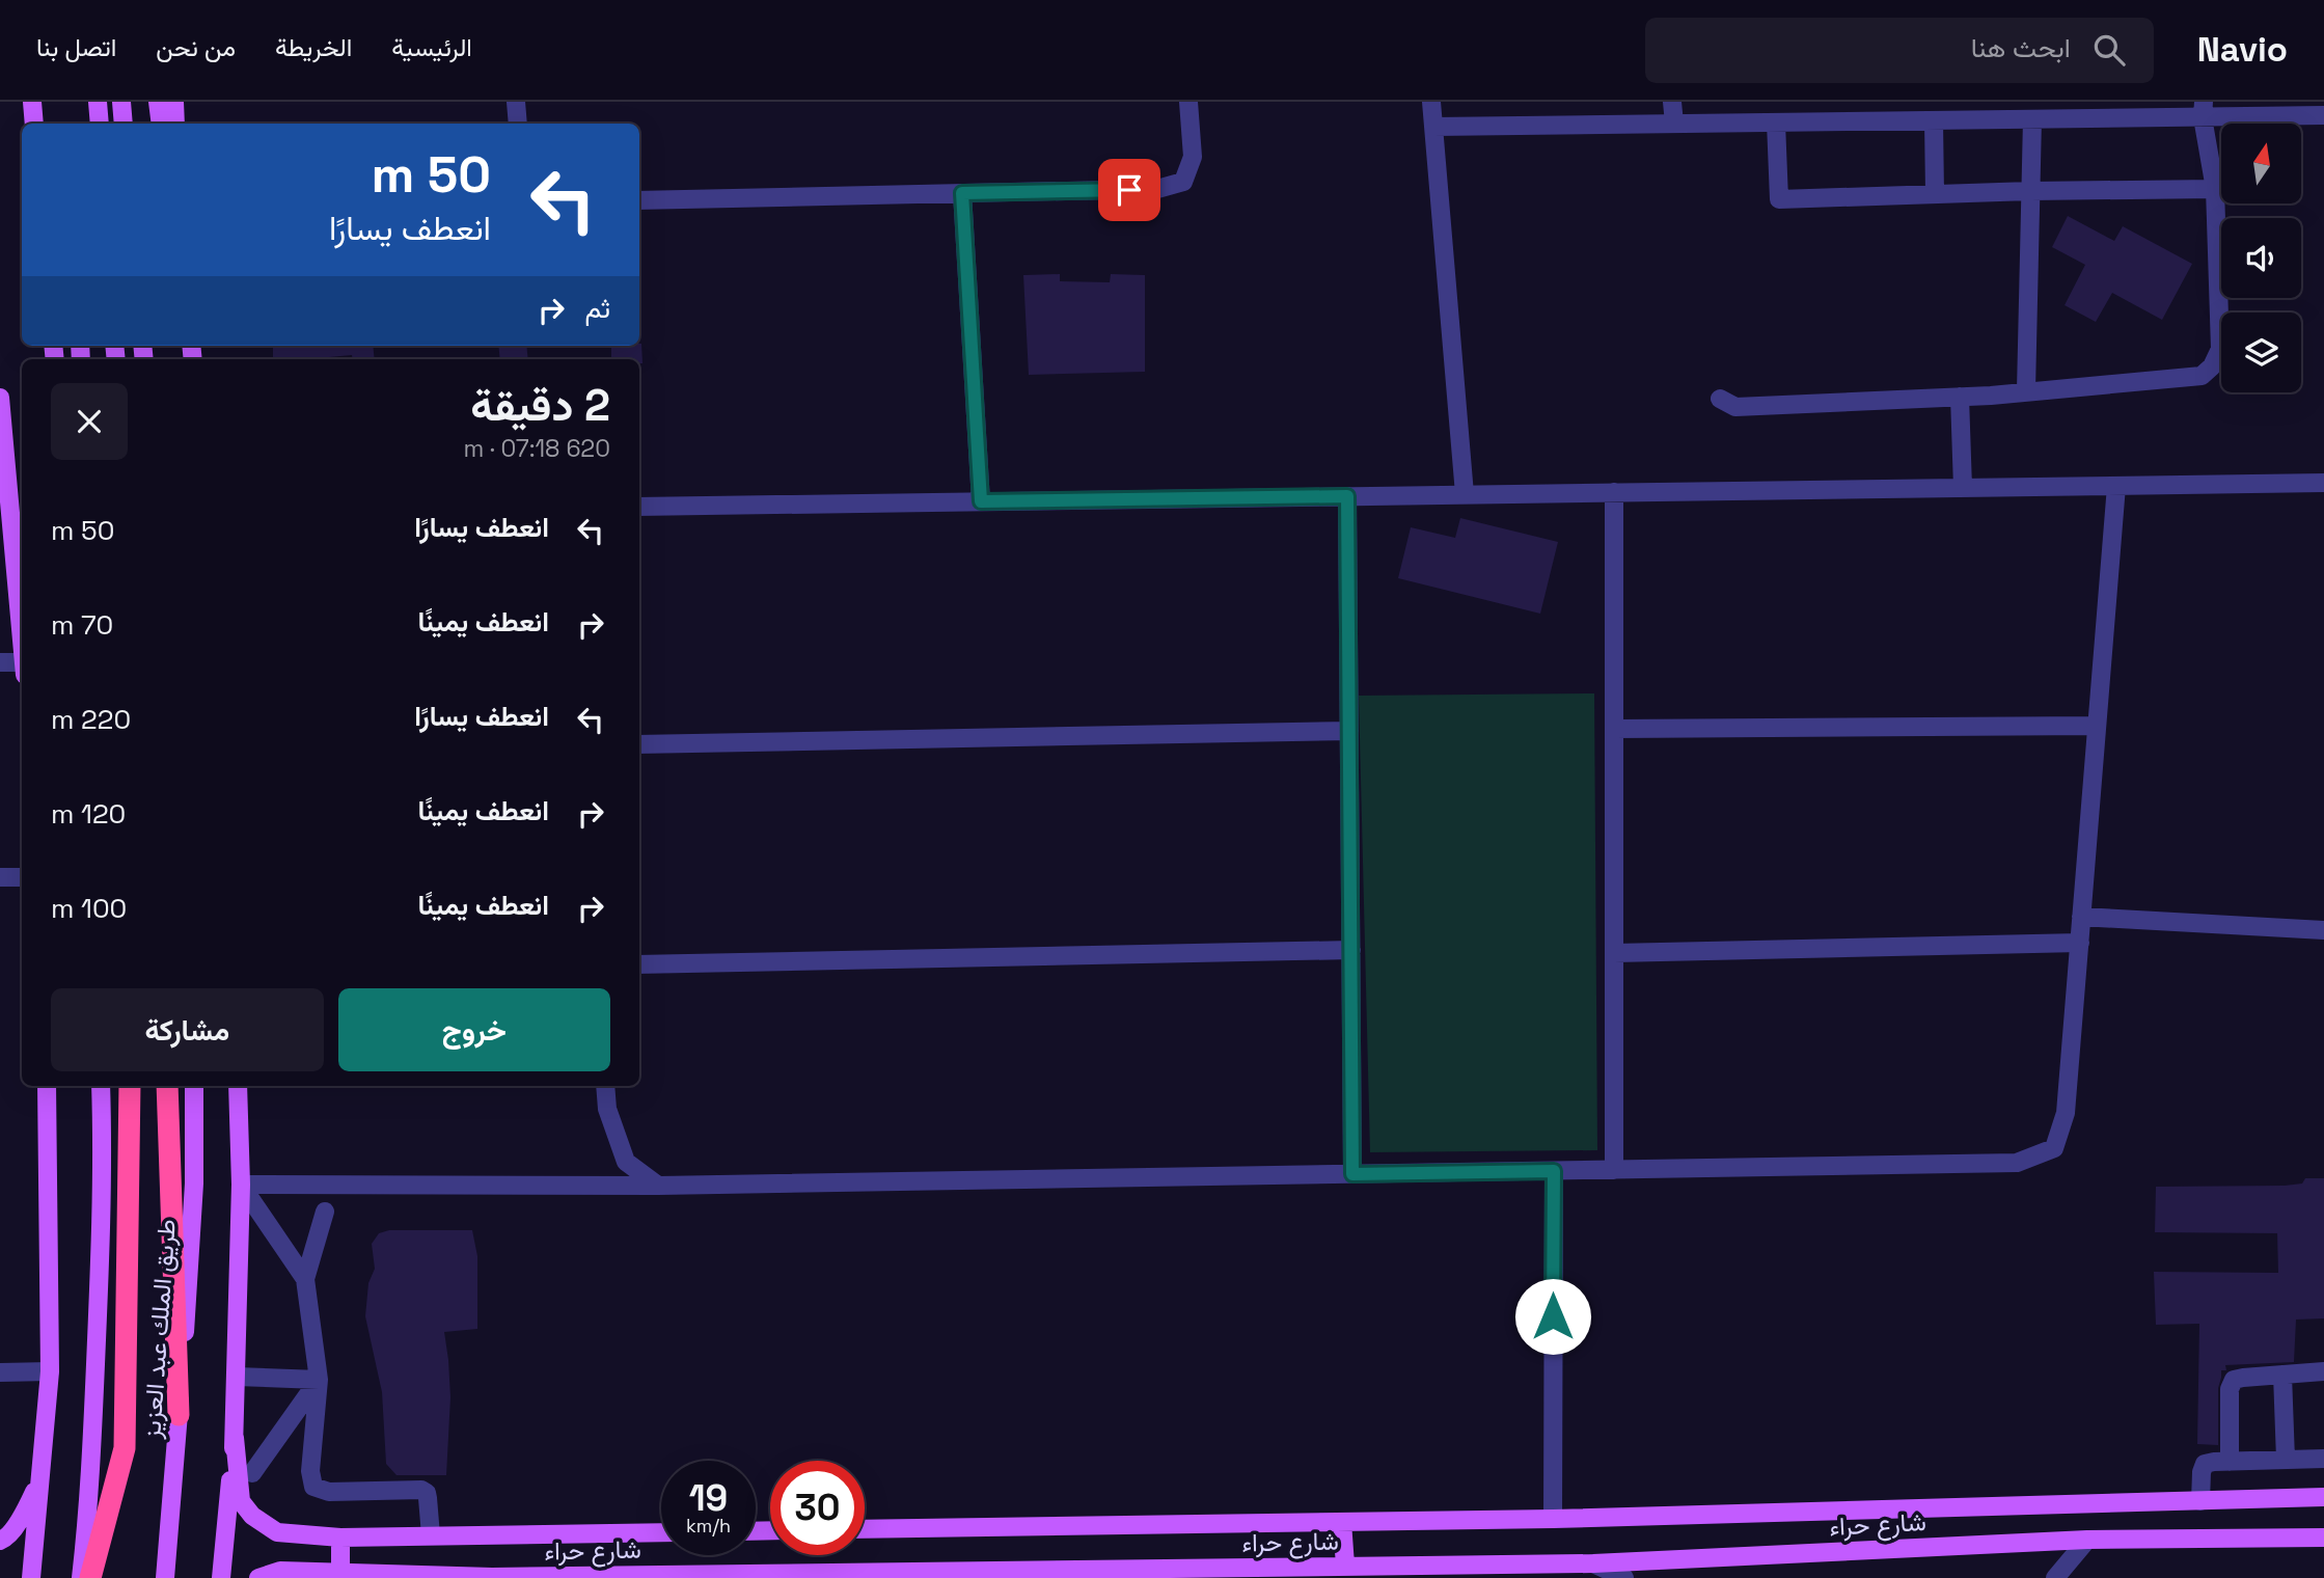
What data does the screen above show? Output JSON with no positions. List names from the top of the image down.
{
  "streets": {
    "main road": ["طريق الملك عبد العزيز", "شارع حراء"]
  },
  "north": "top",
  "page": {
    "header": "Navio",
    "search": "ابحث هنا",
    "nav": [
      "الرئيسية",
      "الخريطة",
      "من نحن",
      "اتصل بنا"
    ],
    "turn": ["50 m", "انعطف يسارًا"],
    "then": "ثم",
    "heading": ["2 دقيقة", "620 m · 07:18"],
    "list": [
      {
        "name": "انعطف يسارًا",
        "value": "50 m"
      },
      {
        "name": "انعطف يمينًا",
        "value": "70 m"
      },
      {
        "name": "انعطف يسارًا",
        "value": "220 m"
      },
      {
        "name": "انعطف يمينًا",
        "value": "120 m"
      },
      {
        "name": "انعطف يمينًا",
        "value": "100 m"
      }
    ],
    "buttons": ["خروج", "مشاركة"],
    "speed": "19 km/h",
    "limit": "30"
  }
}
